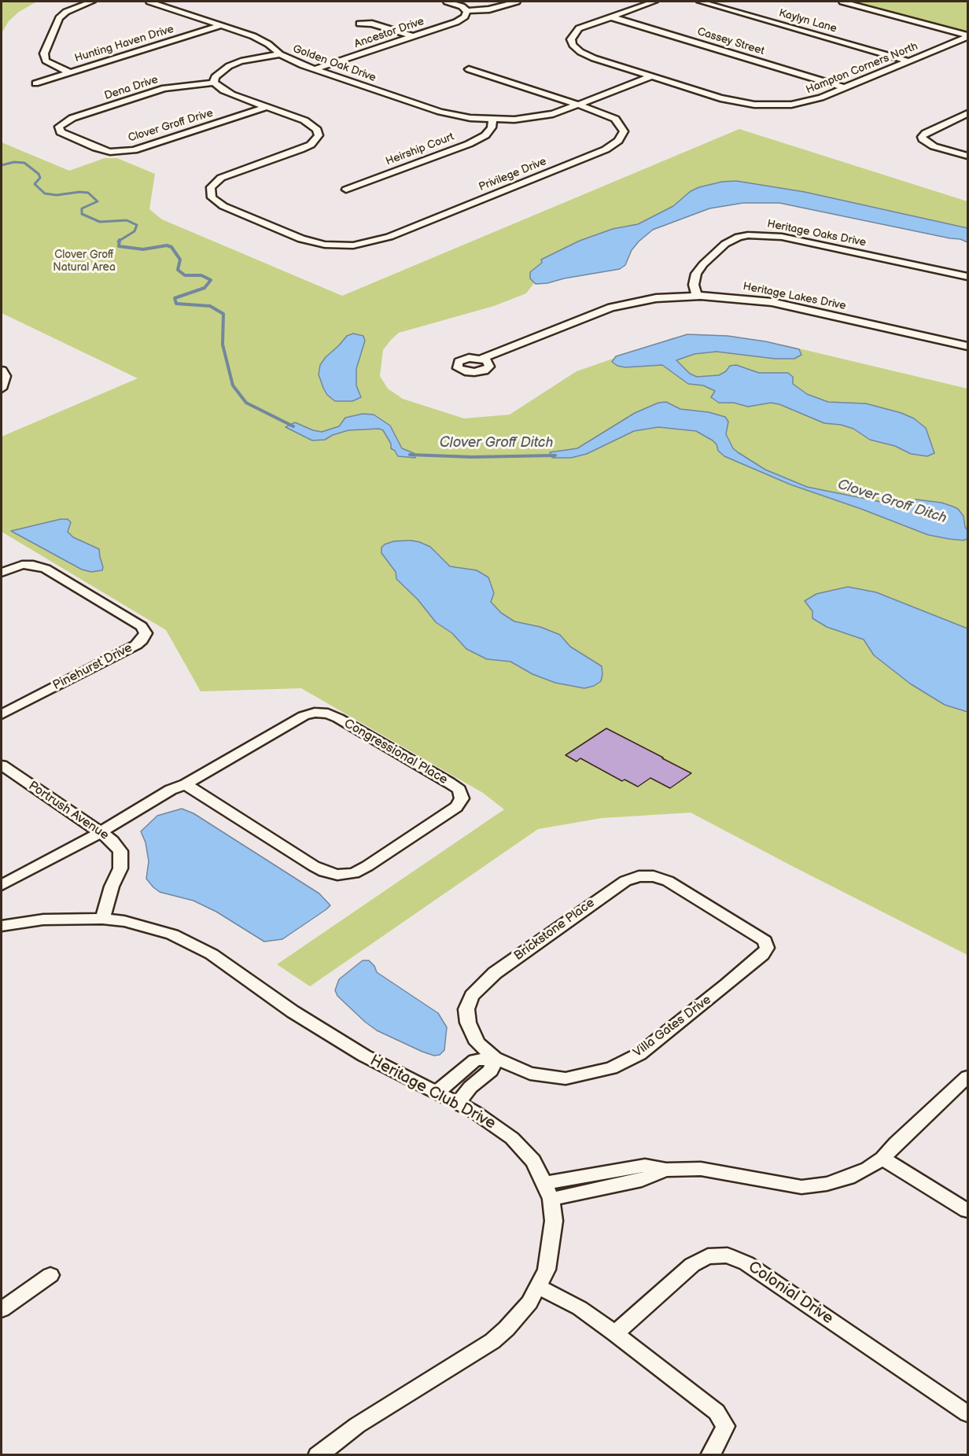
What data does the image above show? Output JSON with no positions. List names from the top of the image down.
{
  "streets": {
    "street": [
      "Kaylyn Lane",
      "Ancestor Drive",
      "Cassey Street",
      "Hunting Haven Drive",
      "Golden Oak Drive",
      "Hampton Corners North",
      "Dena Drive",
      "Clover Groff Drive",
      "Heirship Court",
      "Privilege Drive",
      "Heritage Oaks Drive",
      "Heritage Lakes Drive",
      "Pinehurst Drive",
      "Congressional Place",
      "Portrush Avenue",
      "Brickstone Place",
      "Villa Gates Drive",
      "Heritage Club Drive",
      "Colonial Drive"
    ]
  },
  "crossings": [
    ["Kaylyn Lane", "Hampton Corners North"],
    ["Ancestor Drive", "Golden Oak Drive"],
    ["Cassey Street", "Hampton Corners North"],
    ["Hunting Haven Drive", "Golden Oak Drive"],
    ["Golden Oak Drive", "Hampton Corners North"],
    ["Golden Oak Drive", "Heirship Court"],
    ["Golden Oak Drive", "Privilege Drive"],
    ["Dena Drive", "Clover Groff Drive"],
    ["Clover Groff Drive", "Privilege Drive"],
    ["Heritage Oaks Drive", "Heritage Lakes Drive"],
    ["Congressional Place", "Portrush Avenue"],
    ["Portrush Avenue", "Heritage Club Drive"],
    ["Brickstone Place", "Villa Gates Drive"]
  ],
  "water": ["Clover Groff Ditch"],
  "parks": ["Clover Groff Natural Area"]
}
